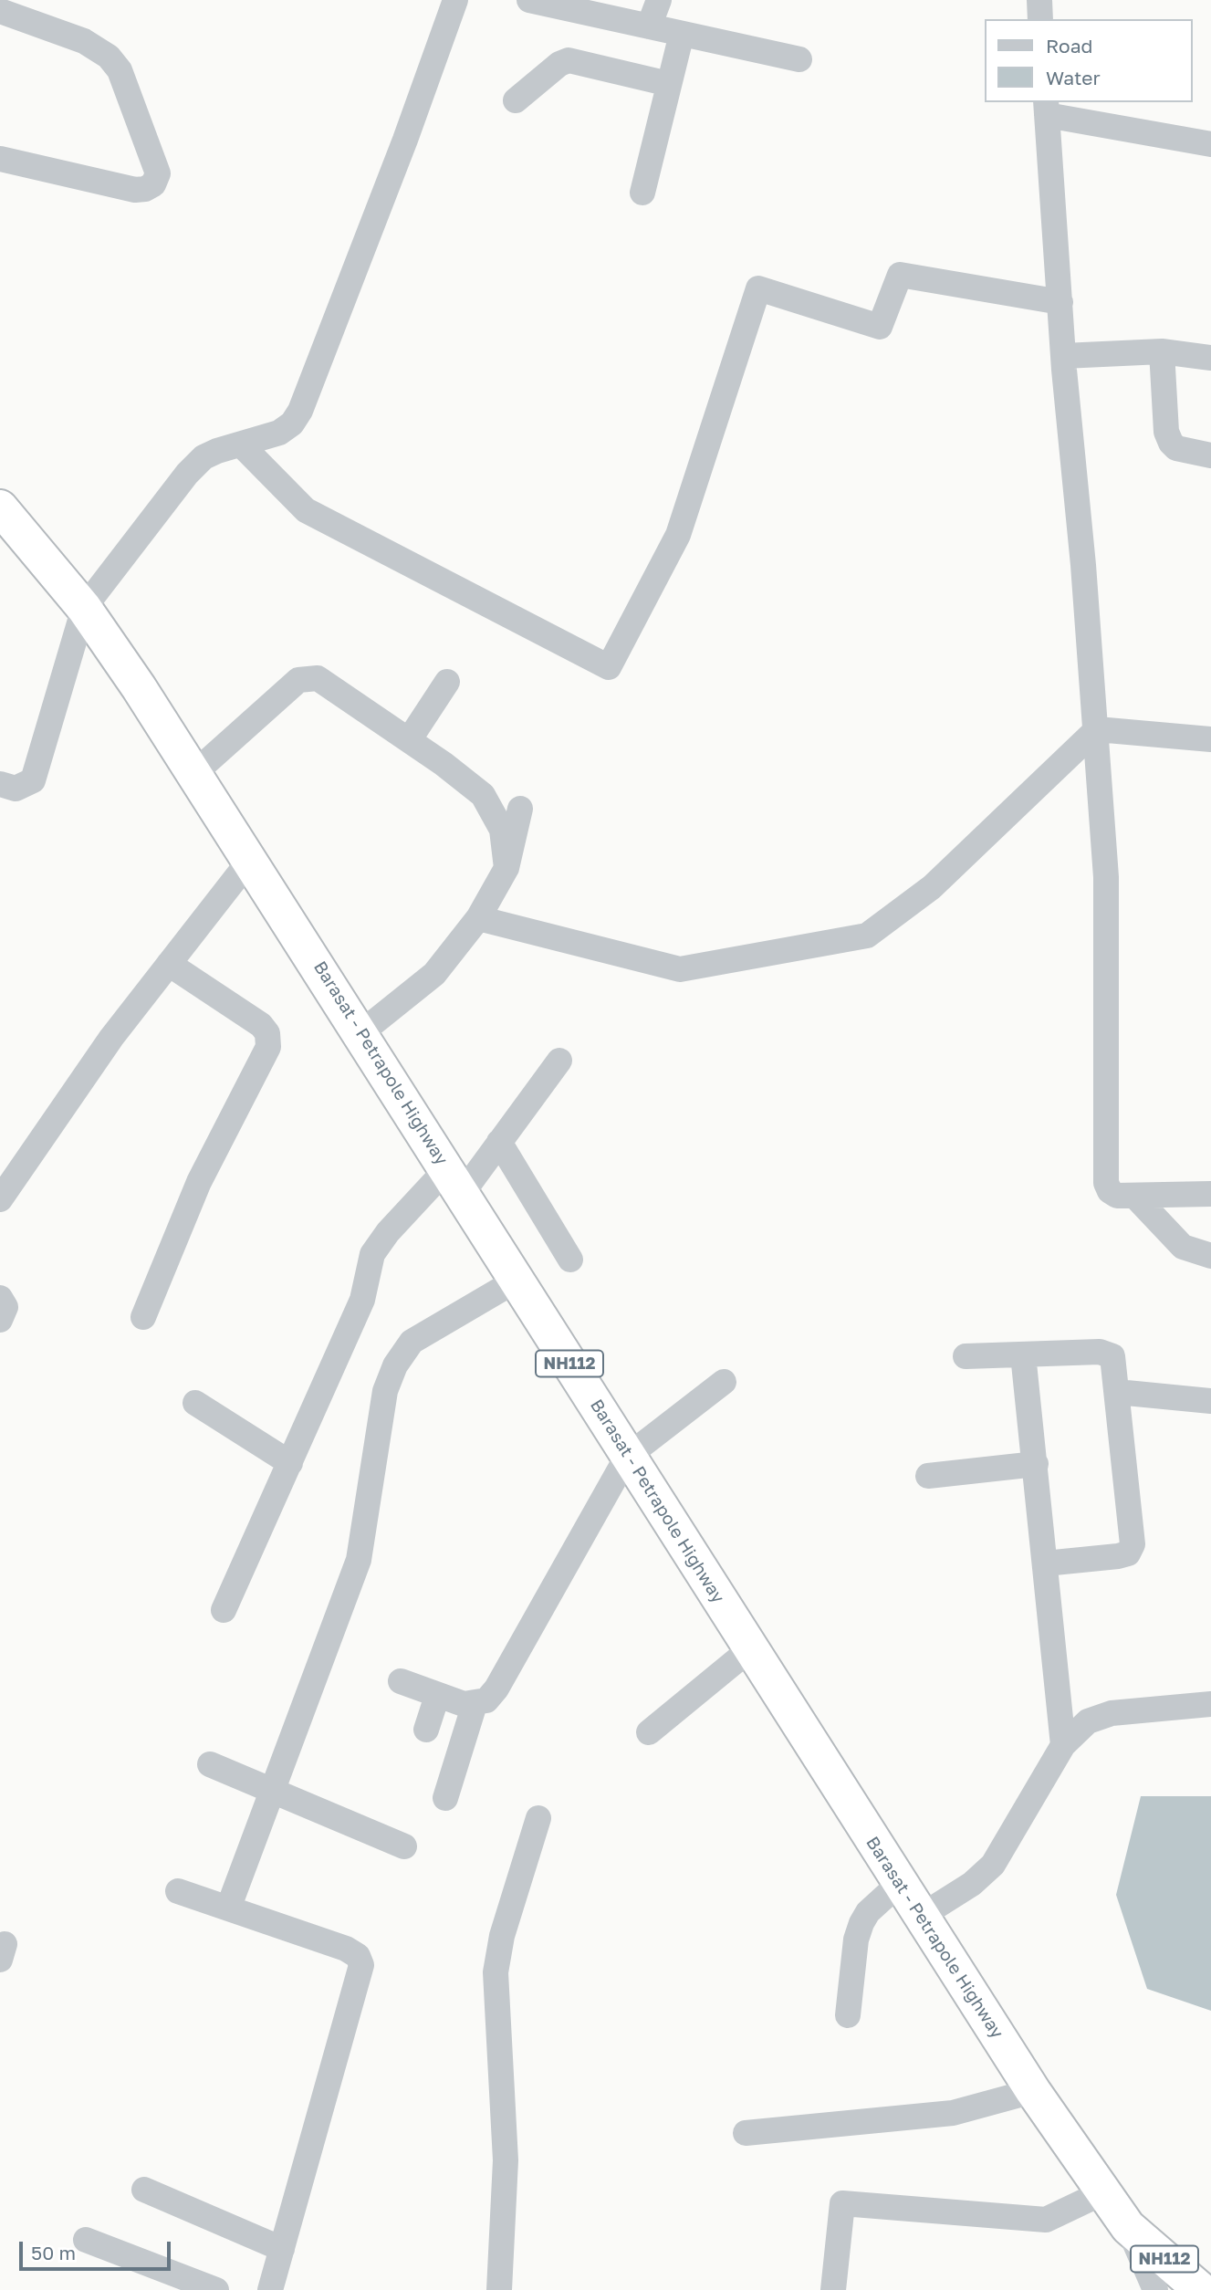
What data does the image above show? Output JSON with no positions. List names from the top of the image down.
{
  "streets": {
    "highway": ["Barasat - Petrapole Highway", "NH112"]
  },
  "legend": ["Road", "Water"],
  "scale_bar": "50 m"
}
